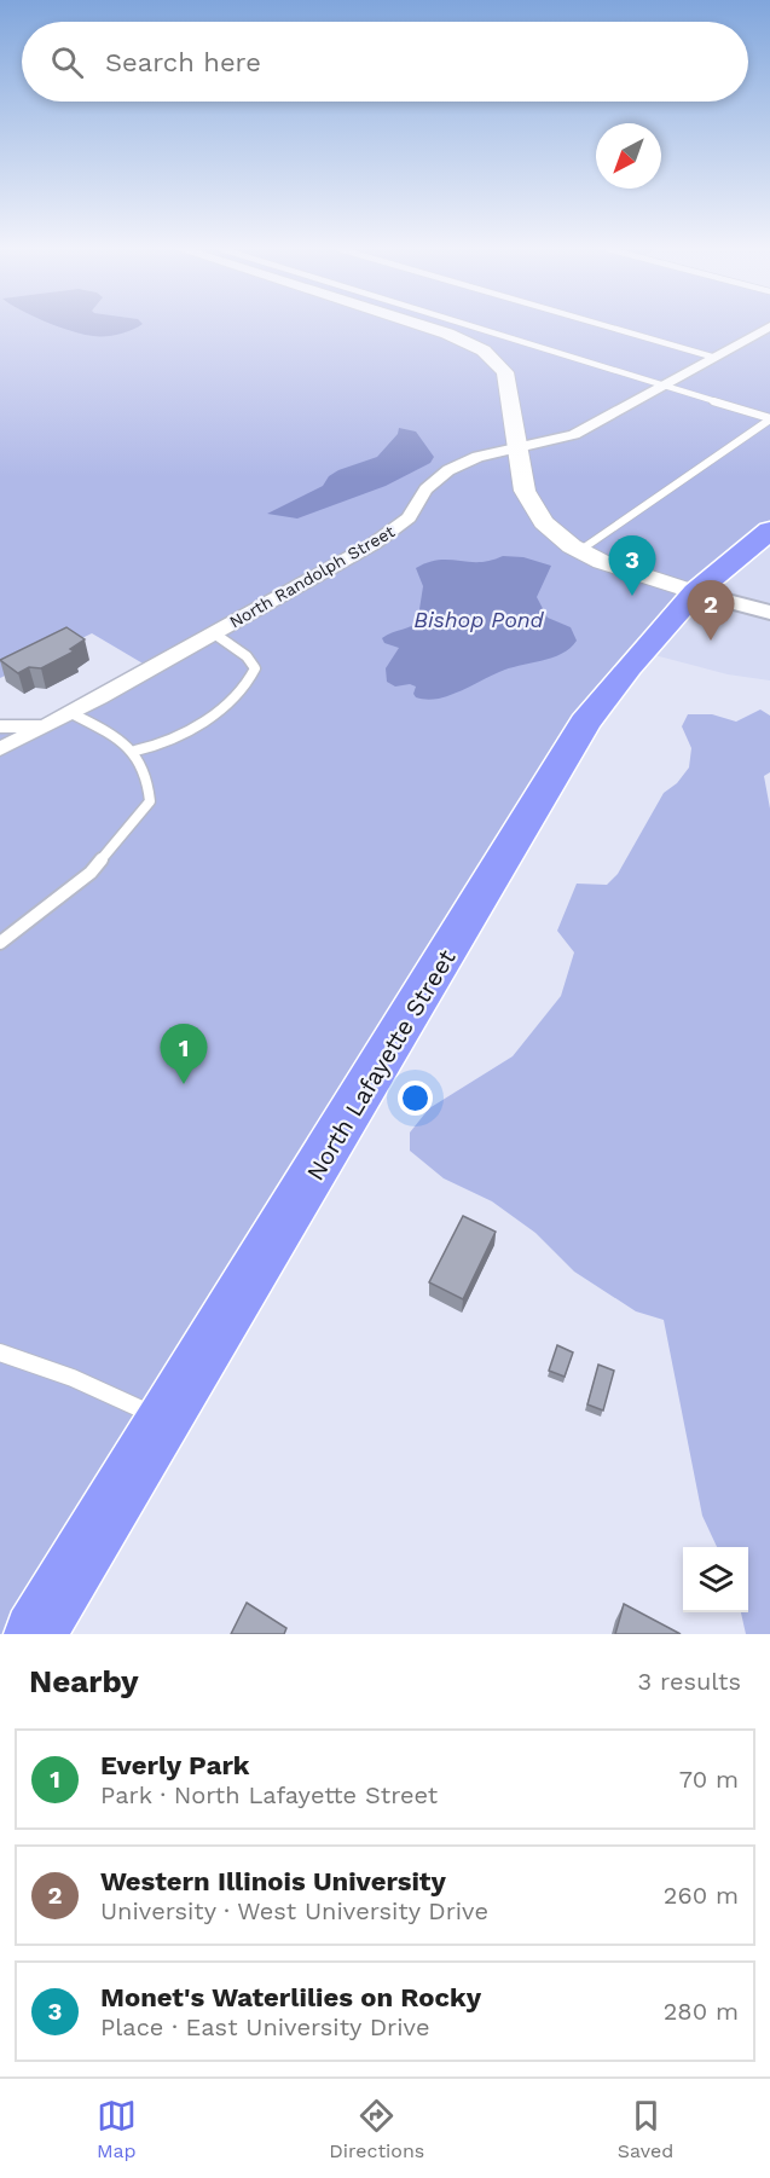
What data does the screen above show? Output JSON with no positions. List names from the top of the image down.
{
  "streets": {
    "highway": ["North Lafayette Street"],
    "street": ["North Randolph Street"]
  },
  "water": ["Bishop Pond"],
  "north": "bottom left",
  "page": {
    "search": "Search here",
    "pins": ["3", "2", "1"],
    "heading": ["Nearby", "3 results"],
    "list": [
      {
        "mark": "1",
        "name": "Everly Park",
        "note": "Park · North Lafayette Street",
        "value": "70 m"
      },
      {
        "mark": "2",
        "name": "Western Illinois University",
        "note": "University · West University Drive",
        "value": "260 m"
      },
      {
        "mark": "3",
        "name": "Monet's Waterlilies on Rocky",
        "note": "Place · East University Drive",
        "value": "280 m"
      }
    ],
    "nav": ["Map", "Directions", "Saved"]
  }
}
